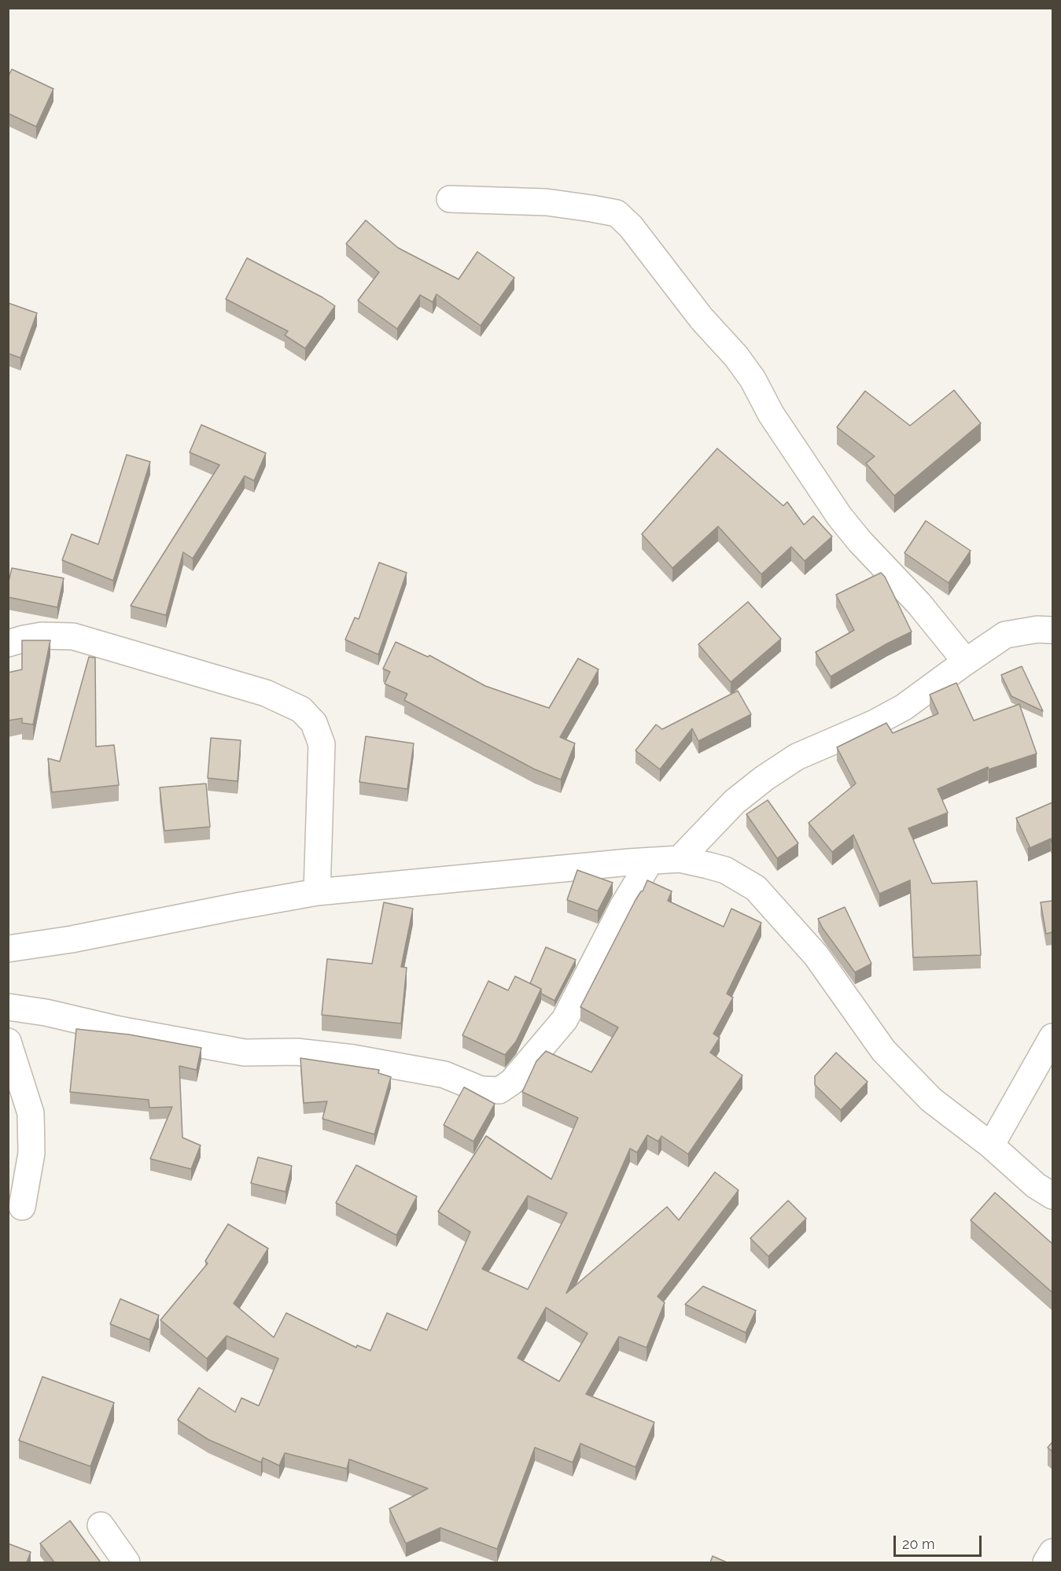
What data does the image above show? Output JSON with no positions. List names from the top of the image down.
{
  "scale_bar": "20 m"
}
